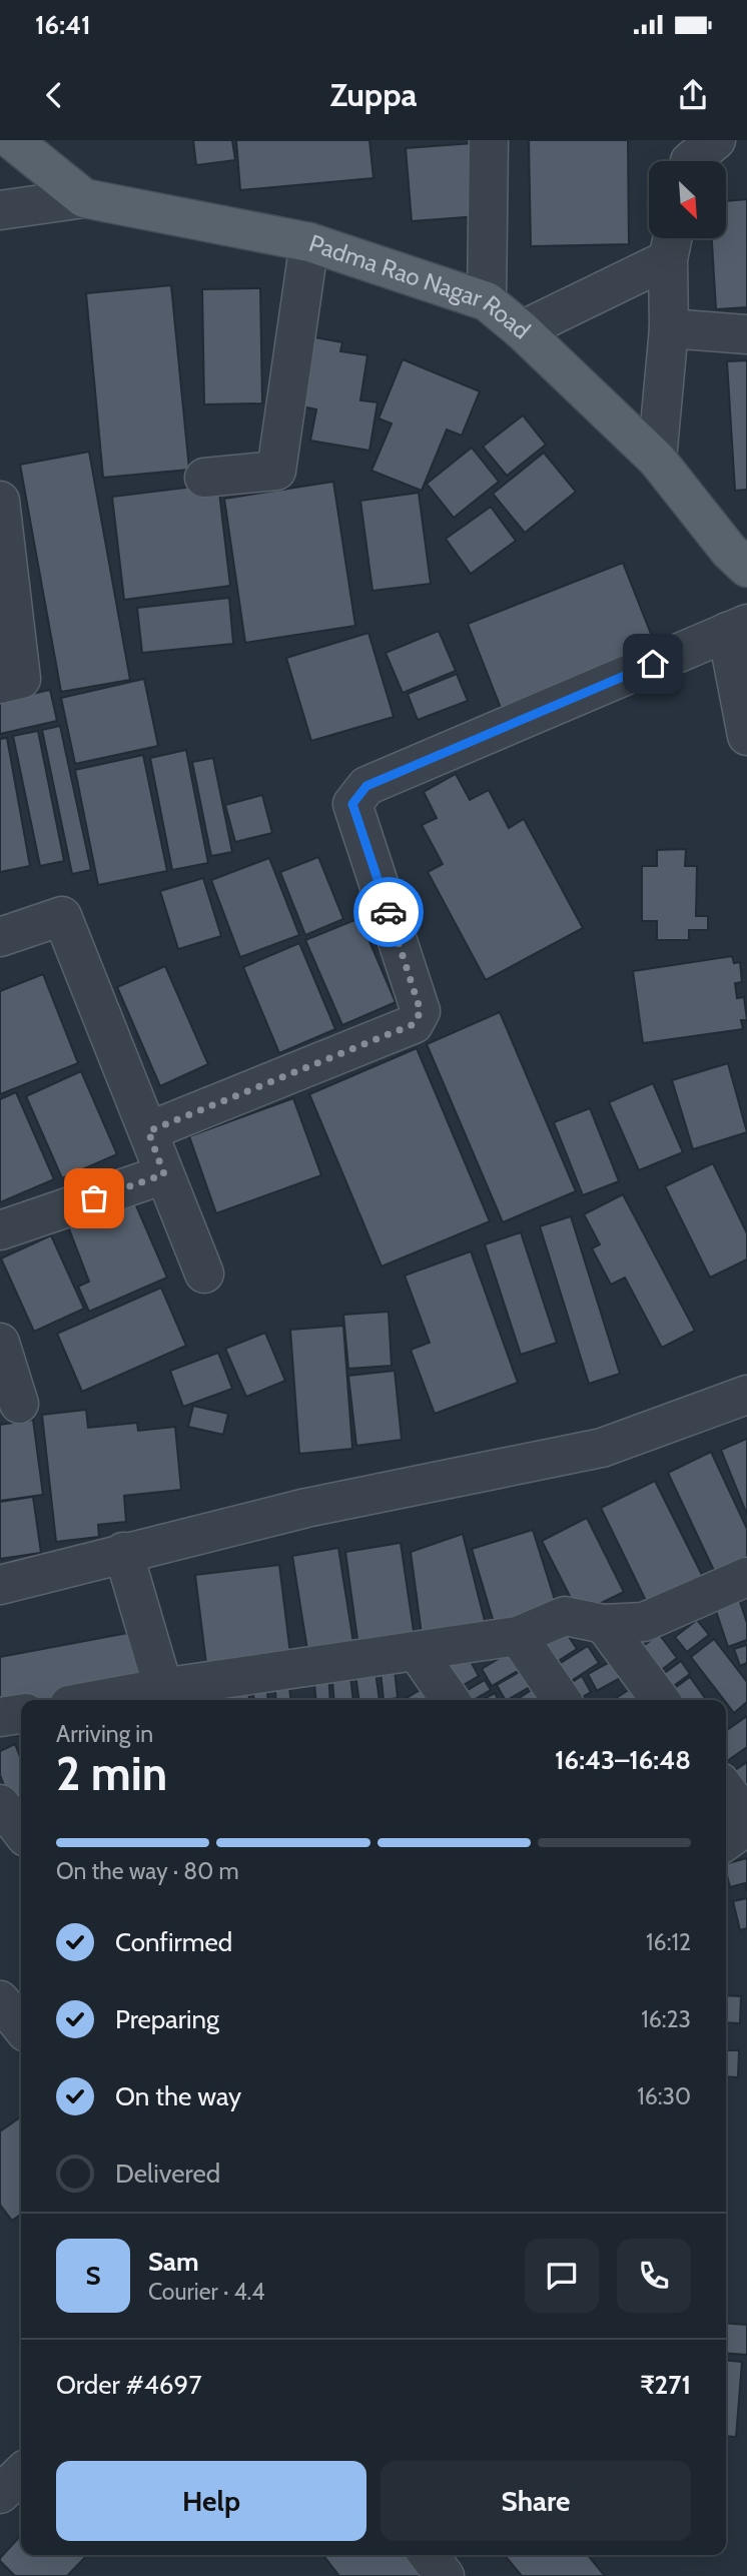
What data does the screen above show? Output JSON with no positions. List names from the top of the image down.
{
  "streets": {
    "main road": ["Padma Rao Nagar Road"]
  },
  "north": "bottom right",
  "page": {
    "status": "16:41",
    "header": "Zuppa",
    "heading": ["2 min", "Arriving in", "16:43–16:48"],
    "panel": [
      "Sam",
      "Courier · 4.4",
      "Order #4697",
      "₹271"
    ],
    "bar": "On the way · 80 m",
    "list": [
      ["Confirmed", "16:12"],
      ["Preparing", "16:23"],
      ["On the way", "16:30"],
      "Delivered"
    ],
    "round": "S",
    "buttons": ["Help", "Share"]
  }
}
